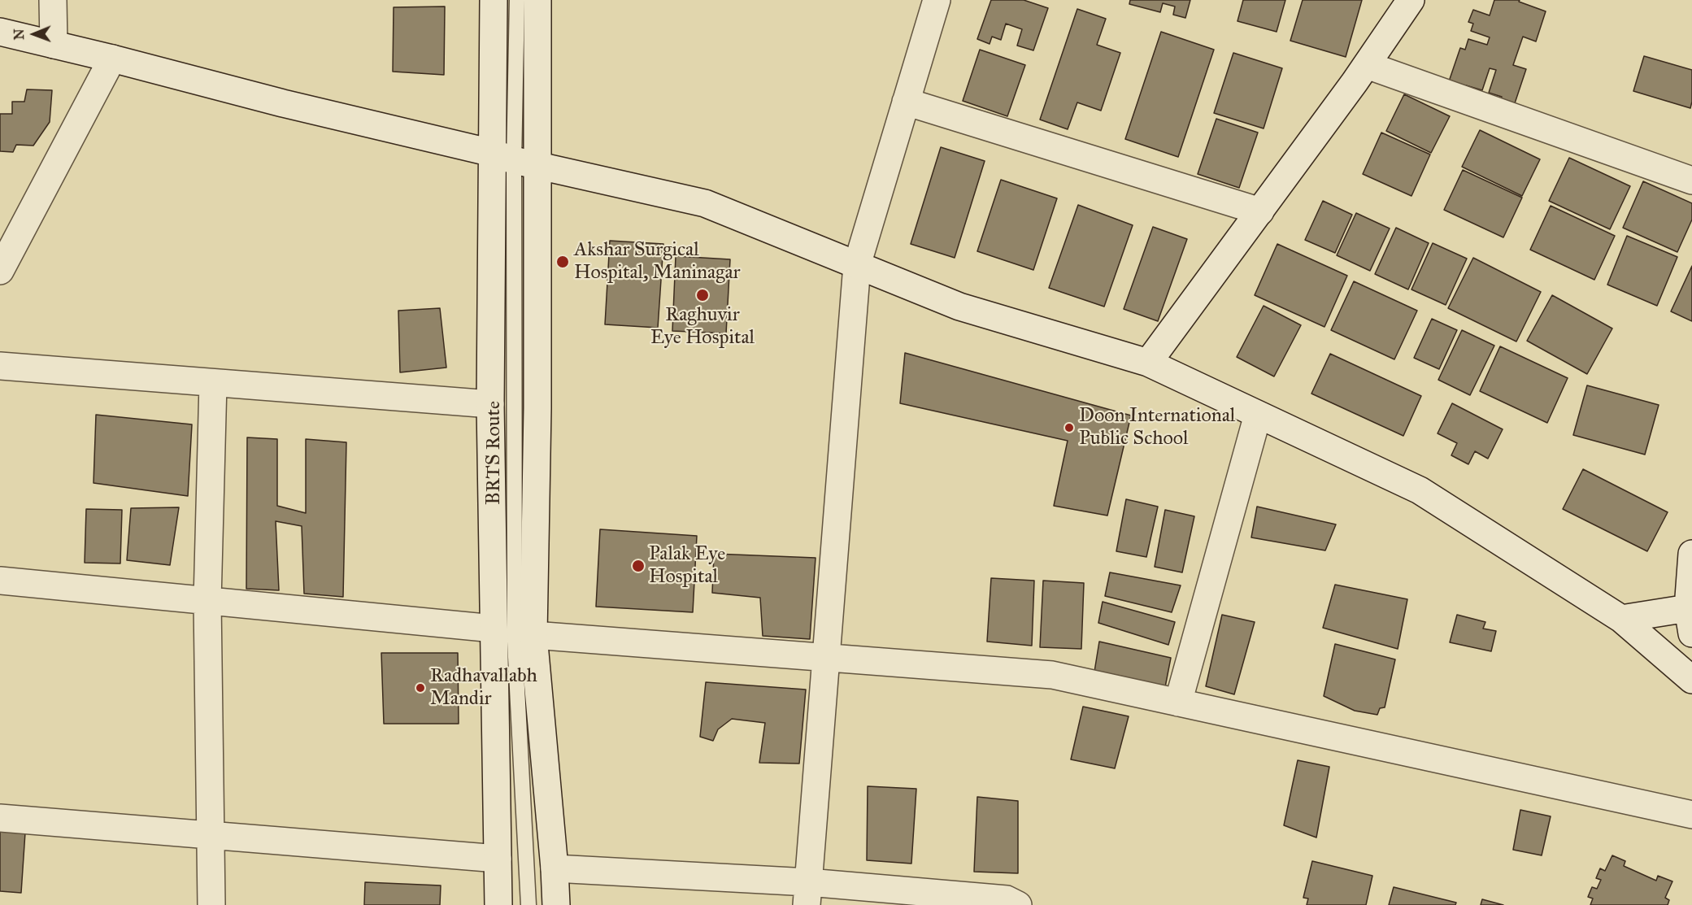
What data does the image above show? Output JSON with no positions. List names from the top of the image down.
{
  "streets": {
    "lane": ["BRTS Route"]
  },
  "places": [
    "Akshar Surgical Hospital, Maninagar",
    "Raghuvir Eye Hospital",
    "Doon International Public School",
    "Palak Eye Hospital",
    "Radhavallabh Mandir"
  ],
  "north": "left"
}
